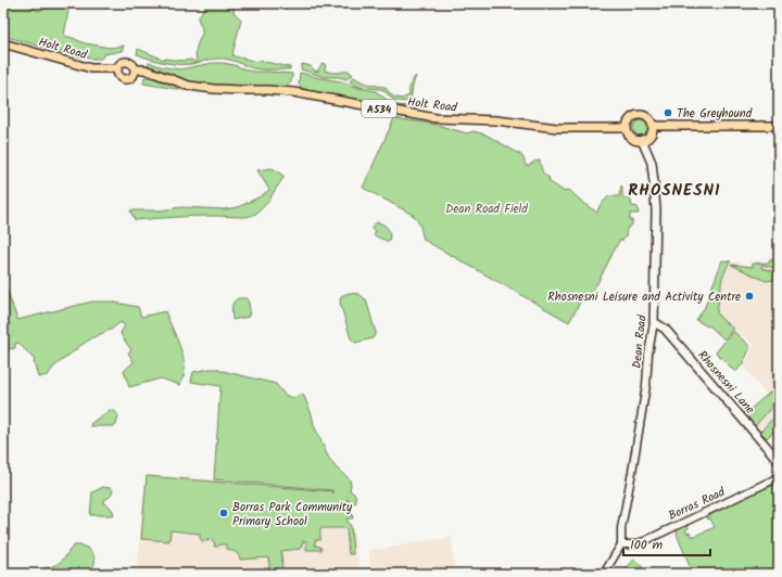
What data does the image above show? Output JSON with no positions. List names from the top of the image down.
{
  "streets": {
    "main road": [
      "Holt Road",
      "A534",
      "Dean Road",
      "Rhosnesni Lane"
    ],
    "street": ["Borras Road"]
  },
  "crossings": [
    ["Holt Road", "Dean Road"],
    ["Dean Road", "Rhosnesni Lane"],
    ["Dean Road", "Borras Road"]
  ],
  "districts": ["RHOSNESNI"],
  "parks": ["Dean Road Field"],
  "places": ["The Greyhound", "Rhosnesni Leisure and Activity Centre", "Borras Park Community Primary School"],
  "scale_bar": "100 m"
}
